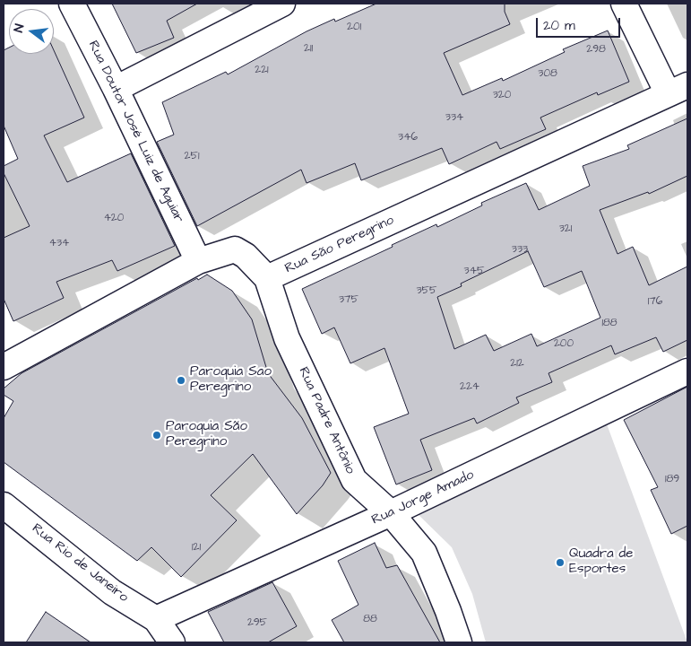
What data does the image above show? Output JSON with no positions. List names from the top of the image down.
{
  "streets": {
    "street": [
      "Rua Doutor José Luiz de Aguiar",
      "Rua São Peregrino",
      "Rua Padre Antônio",
      "Rua Jorge Amado",
      "Rua Rio de Janeiro"
    ]
  },
  "crossings": [
    ["Rua São Peregrino", "Rua Padre Antônio"],
    ["Rua Padre Antônio", "Rua Jorge Amado"],
    ["Rua Jorge Amado", "Rua Rio de Janeiro"]
  ],
  "places": ["Paroquia Sao Peregrino", "Paroquia São Peregrino", "Quadra de Esportes"],
  "house_numbers": [
    "201",
    "211",
    "298",
    "221",
    "308",
    "320",
    "334",
    "346",
    "251",
    "420",
    "321",
    "434",
    "333",
    "345",
    "355",
    "375",
    "176",
    "188",
    "200",
    "212",
    "224",
    "189",
    "121",
    "88",
    "295"
  ],
  "scale_bar": "20 m",
  "north": "left"
}
